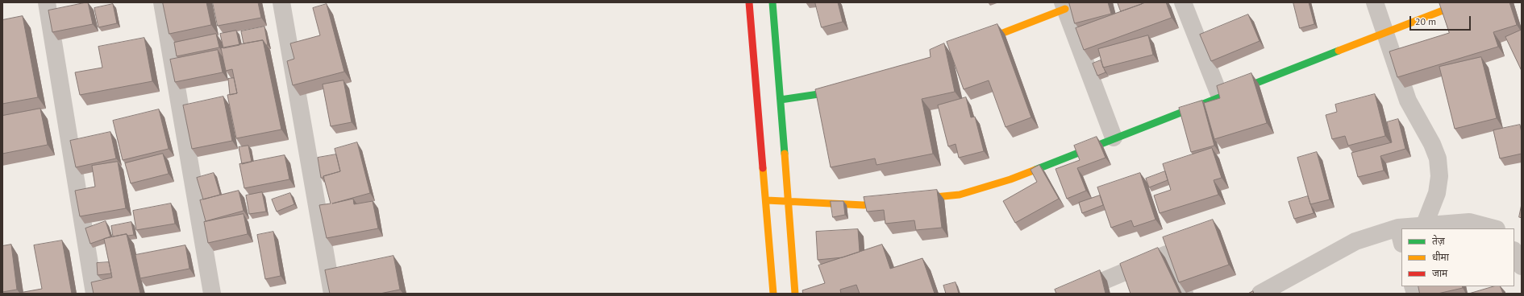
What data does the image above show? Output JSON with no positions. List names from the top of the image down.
{
  "legend": ["तेज़", "धीमा", "जाम"],
  "scale_bar": "20 m"
}
